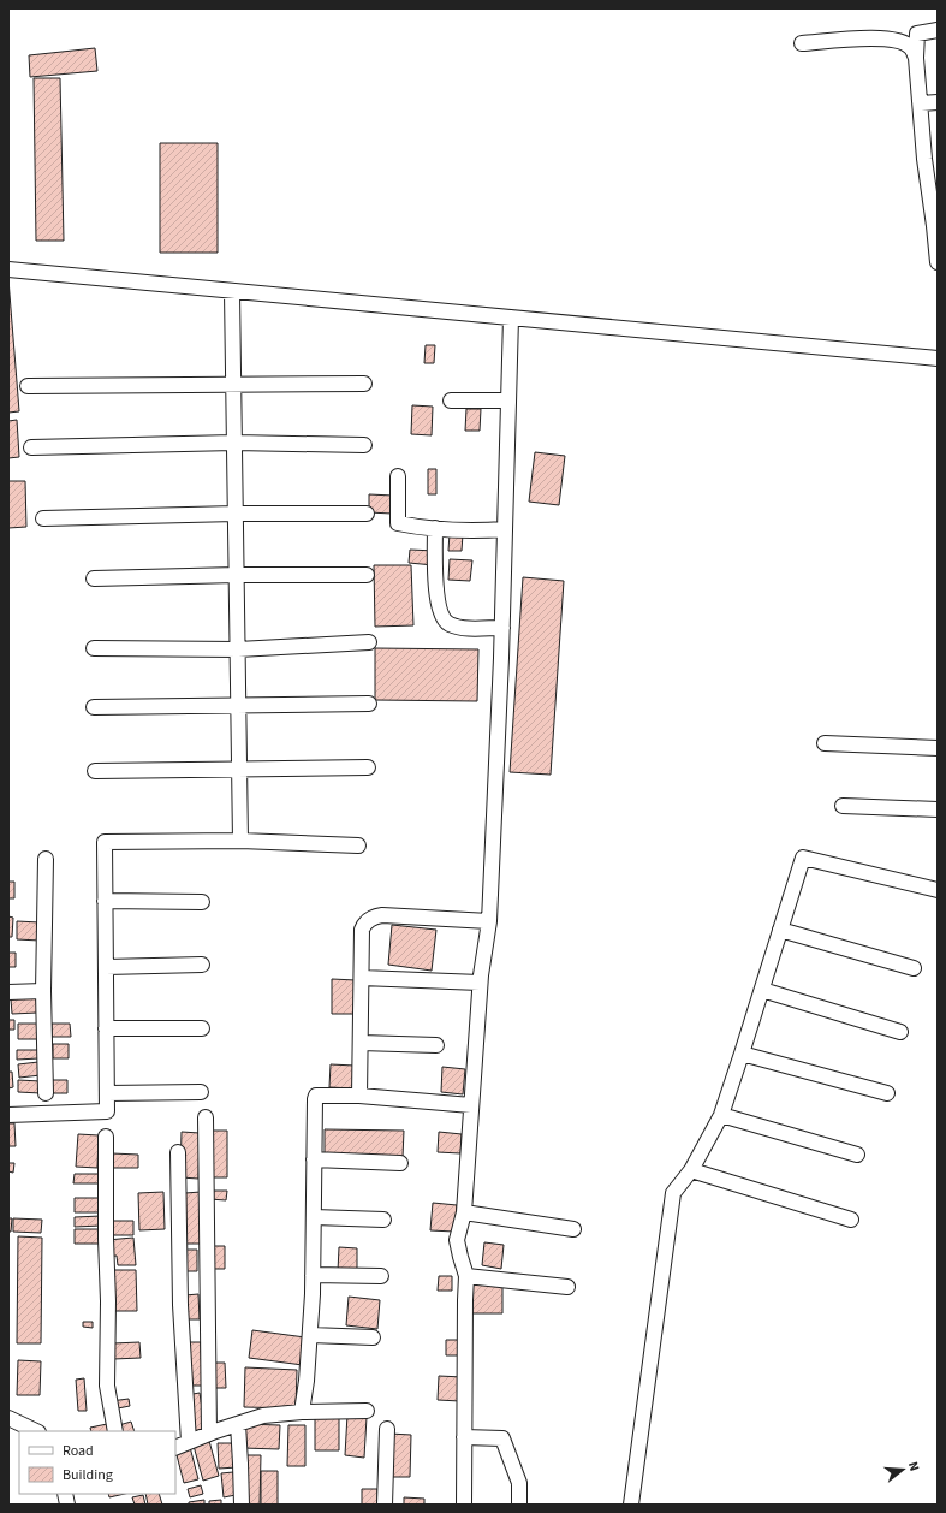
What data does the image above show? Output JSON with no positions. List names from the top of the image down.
{
  "legend": ["Road", "Building"],
  "north": "right"
}
